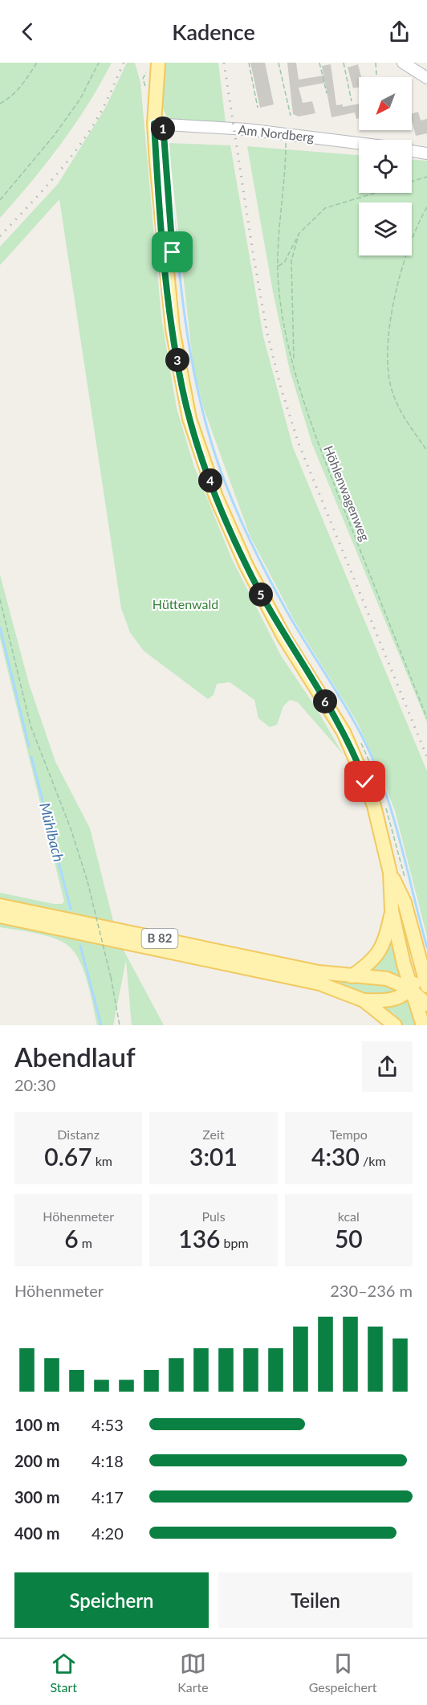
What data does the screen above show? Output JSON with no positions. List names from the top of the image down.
{
  "streets": {
    "main road": ["B 82"],
    "street": ["Am Nordberg"],
    "path": ["Höhlenwagenweg"]
  },
  "crossings": [
    ["Am Nordberg", "Höhlenwagenweg"]
  ],
  "water": ["Mühlbach"],
  "parks": ["Hüttenwald"],
  "north": "bottom left",
  "page": {
    "header": "Kadence",
    "pins": [
      "1",
      "3",
      "4",
      "5",
      "6"
    ],
    "heading": ["Abendlauf", "20:30"],
    "stats": [
      ["Distanz", "0.67 km"],
      ["Zeit", "3:01"],
      ["Tempo", "4:30 /km"],
      ["Höhenmeter", "6 m"],
      ["Puls", "136 bpm"],
      ["kcal", "50"]
    ],
    "chart": ["Höhenmeter", "230–236 m"],
    "list": [
      {
        "name": "100 m",
        "note": "4:53"
      },
      {
        "name": "200 m",
        "note": "4:18"
      },
      {
        "name": "300 m",
        "note": "4:17"
      },
      {
        "name": "400 m",
        "note": "4:20"
      }
    ],
    "buttons": ["Speichern", "Teilen"],
    "tabs": ["Start", "Karte", "Gespeichert"]
  }
}
